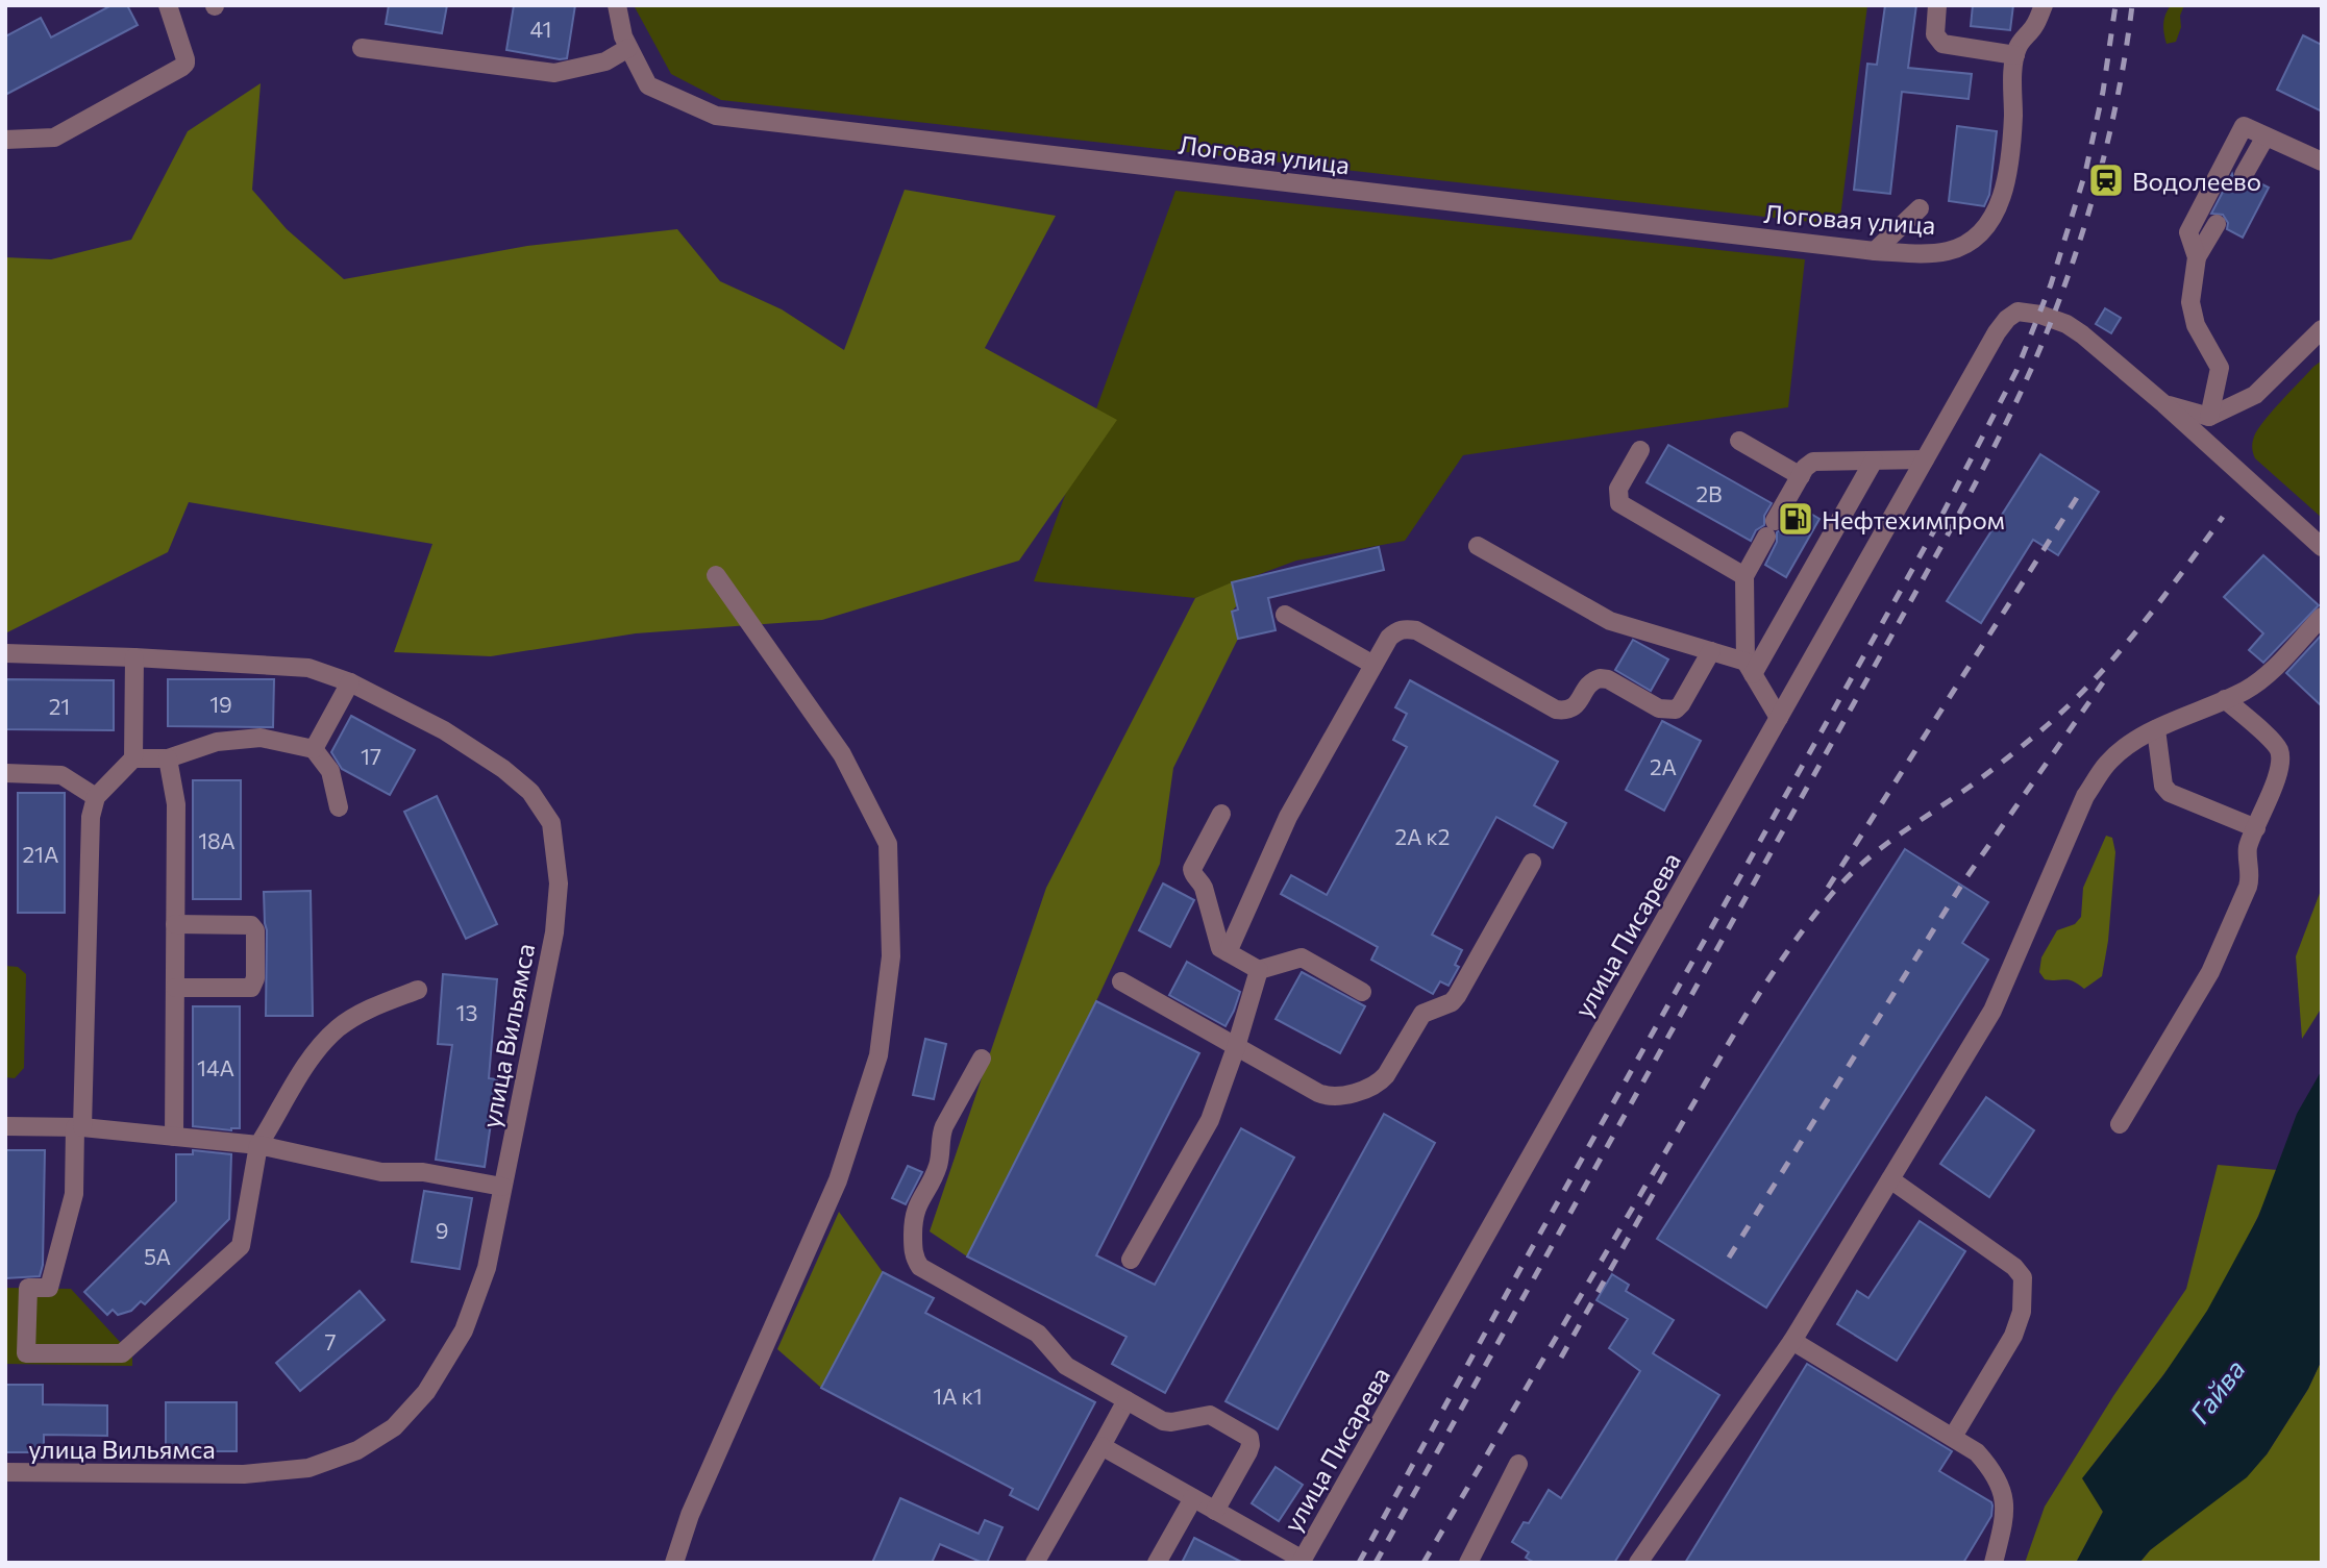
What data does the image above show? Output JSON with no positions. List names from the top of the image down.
{
  "streets": {
    "street": ["Логовая улица", "улица Писарева", "улица Вильямса"]
  },
  "water": ["Гайва"],
  "places": {
    "station": ["Водолеево"],
    "fuel station": ["Нефтехимпром"]
  },
  "house_numbers": [
    "41",
    "2В",
    "19",
    "21",
    "17",
    "2А",
    "2А к2",
    "18А",
    "21А",
    "13",
    "14А",
    "9",
    "5А",
    "7",
    "1А к1"
  ]
}
